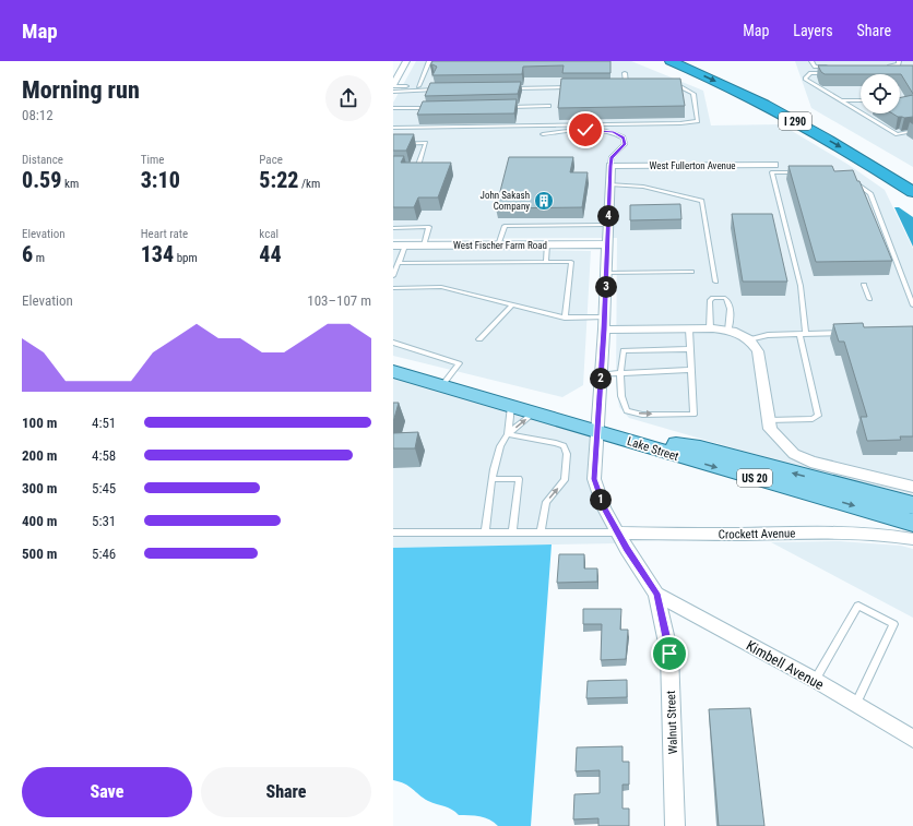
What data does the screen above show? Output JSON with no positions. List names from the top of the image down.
{
  "streets": {
    "highway": ["I 290"],
    "main road": ["Lake Street", "US 20"],
    "street": [
      "West Fullerton Avenue",
      "West Fischer Farm Road",
      "Crockett Avenue",
      "Kimbell Avenue",
      "Walnut Street"
    ]
  },
  "crossings": [
    ["West Fullerton Avenue", "Walnut Street"],
    ["West Fischer Farm Road", "Walnut Street"],
    ["Lake Street", "US 20"],
    ["Lake Street", "Walnut Street"],
    ["US 20", "Walnut Street"],
    ["Crockett Avenue", "Walnut Street"],
    ["Kimbell Avenue", "Walnut Street"]
  ],
  "places": {
    "building": ["John Sakash Company"]
  },
  "page": {
    "header": "Map",
    "nav": ["Map", "Layers", "Share"],
    "heading": ["Morning run", "08:12"],
    "stats": [
      ["Distance", "0.59 km"],
      ["Time", "3:10"],
      ["Pace", "5:22 /km"],
      ["Elevation", "6 m"],
      ["Heart rate", "134 bpm"],
      ["kcal", "44"]
    ],
    "pins": [
      "4",
      "3",
      "2",
      "1"
    ],
    "chart": ["Elevation", "103–107 m"],
    "list": [
      {
        "name": "100 m",
        "note": "4:51"
      },
      {
        "name": "200 m",
        "note": "4:58"
      },
      {
        "name": "300 m",
        "note": "5:45"
      },
      {
        "name": "400 m",
        "note": "5:31"
      },
      {
        "name": "500 m",
        "note": "5:46"
      }
    ],
    "buttons": ["Save", "Share"]
  }
}
